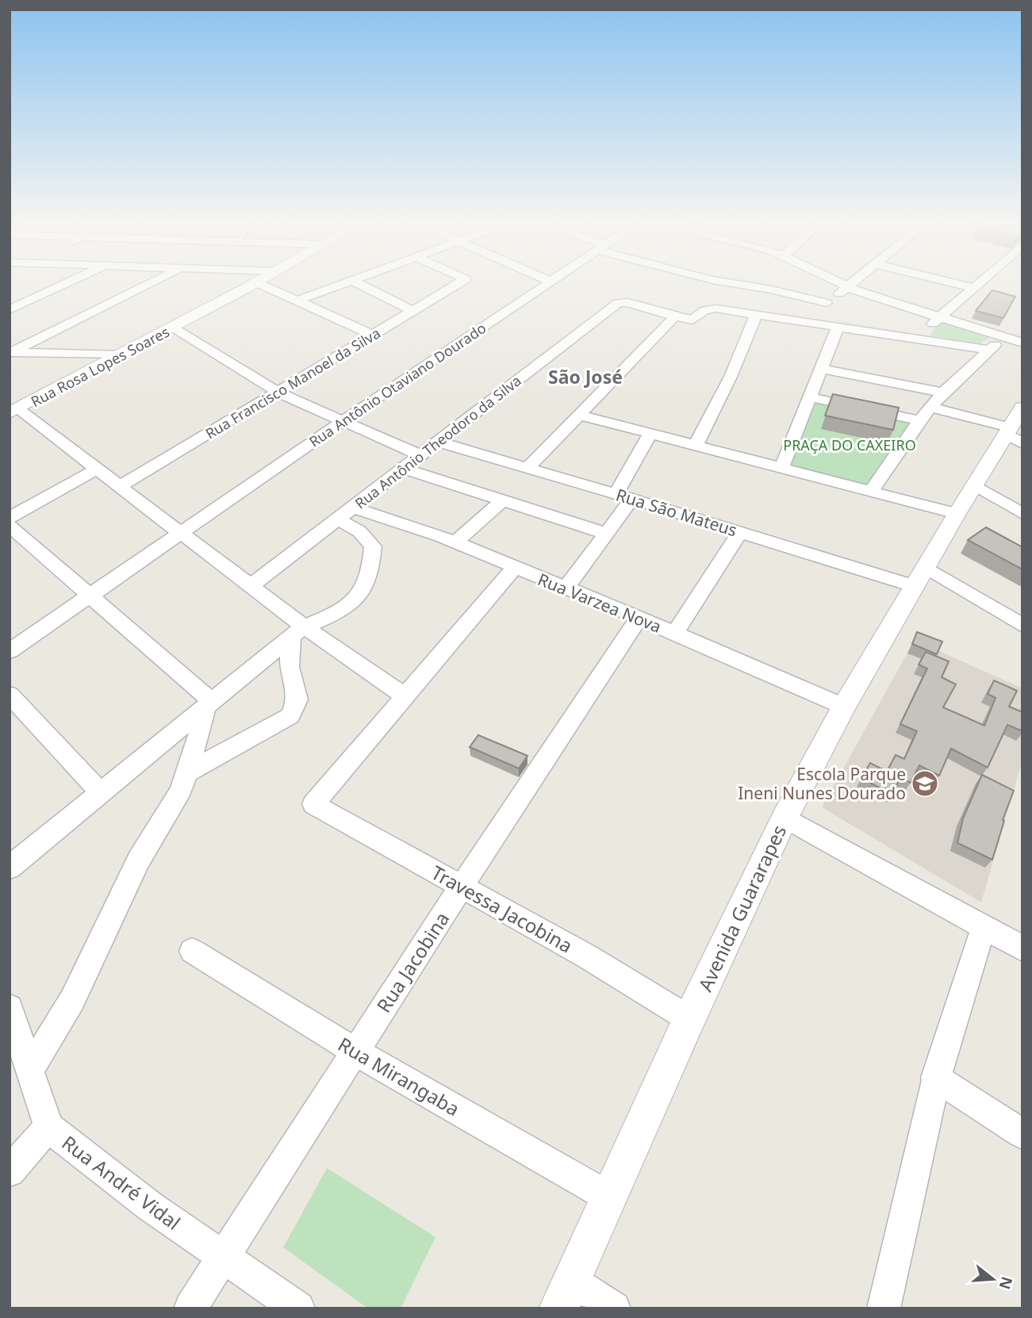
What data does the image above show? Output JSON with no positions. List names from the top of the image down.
{
  "streets": {
    "street": [
      "Rua Rosa Lopes Soares",
      "Rua Francisco Manoel da Silva",
      "Rua Antônio Otaviano Dourado",
      "Rua Antônio Theodoro da Silva",
      "Rua São Mateus",
      "Rua Varzea Nova",
      "Avenida Guararapes",
      "Travessa Jacobina",
      "Rua Jacobina",
      "Rua Mirangaba",
      "Rua André Vidal"
    ]
  },
  "crossings": [
    ["Rua Antônio Theodoro da Silva", "Rua São Mateus"],
    ["Rua Antônio Theodoro da Silva", "Rua Varzea Nova"],
    ["Rua São Mateus", "Avenida Guararapes"],
    ["Rua Varzea Nova", "Avenida Guararapes"],
    ["Rua Varzea Nova", "Rua Jacobina"],
    ["Avenida Guararapes", "Travessa Jacobina"],
    ["Avenida Guararapes", "Rua Mirangaba"],
    ["Travessa Jacobina", "Rua Jacobina"],
    ["Rua Jacobina", "Rua Mirangaba"],
    ["Rua Jacobina", "Rua André Vidal"]
  ],
  "districts": ["São José"],
  "parks": ["PRAÇA DO CAXEIRO"],
  "places": {
    "school or university": ["Escola Parque Ineni Nunes Dourado"]
  },
  "north": "right"
}
